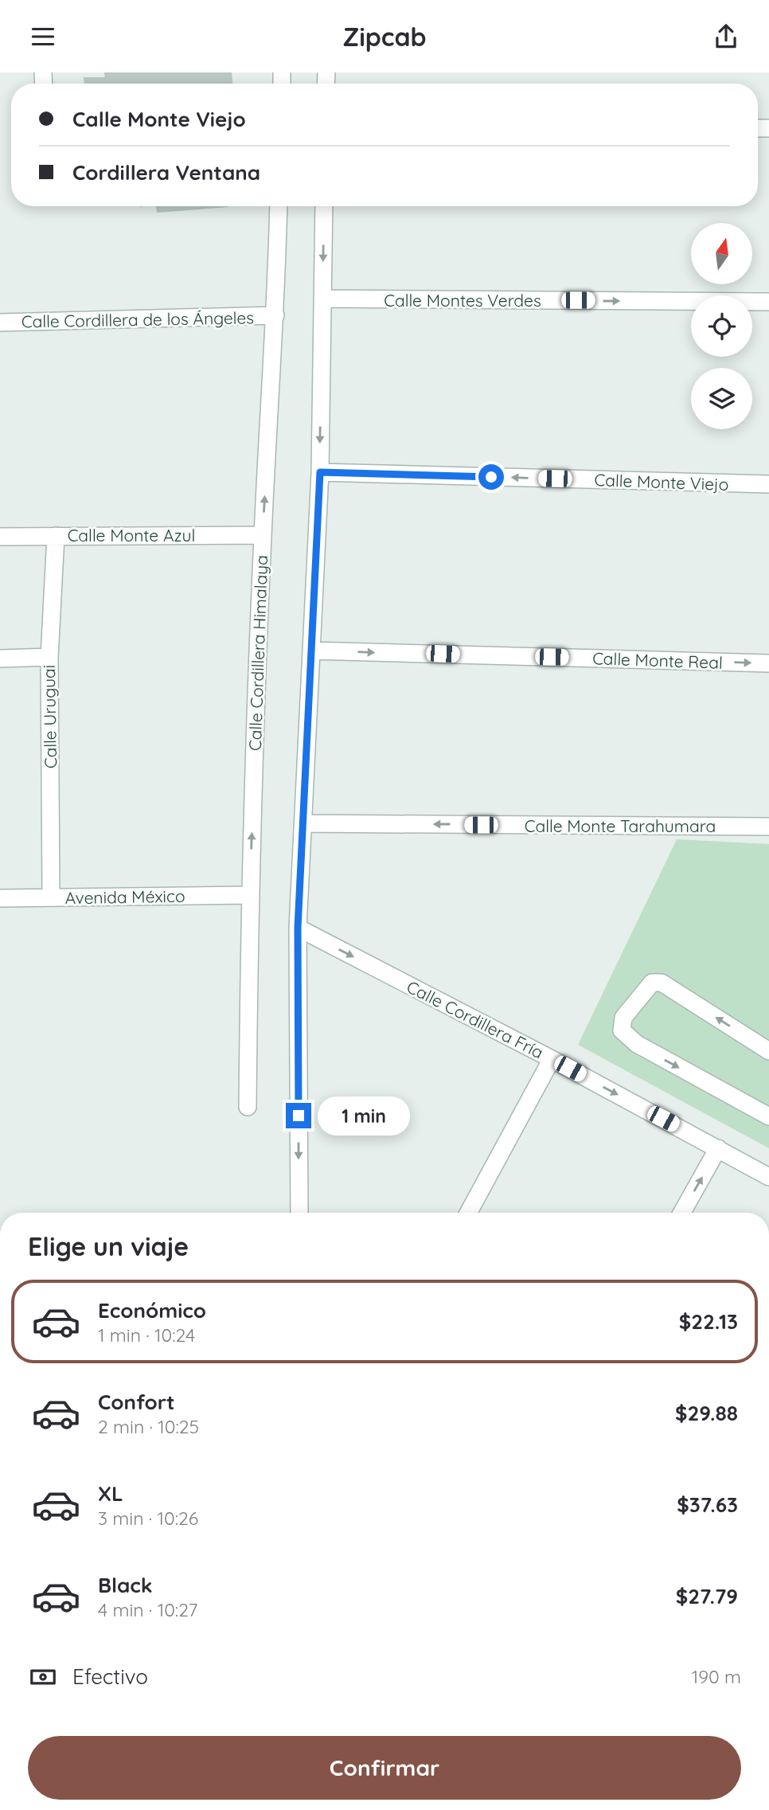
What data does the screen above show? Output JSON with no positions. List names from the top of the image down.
{
  "streets": {
    "street": [
      "Calle Montes Verdes",
      "Calle Cordillera de los Ángeles",
      "Calle Monte Viejo",
      "Calle Monte Azul",
      "Calle Cordillera Himalaya",
      "Calle Monte Real",
      "Calle Uruguai",
      "Calle Monte Tarahumara",
      "Avenida México",
      "Calle Cordillera Fría"
    ]
  },
  "crossings": [
    ["Calle Cordillera de los Ángeles", "Calle Cordillera Himalaya"],
    ["Calle Monte Azul", "Calle Cordillera Himalaya"],
    ["Calle Monte Azul", "Calle Uruguai"],
    ["Calle Cordillera Himalaya", "Avenida México"],
    ["Calle Uruguai", "Avenida México"]
  ],
  "one_way": [
    "Calle Montes Verdes",
    "Calle Monte Viejo",
    "Calle Monte Real",
    "Calle Monte Tarahumara",
    "Calle Cordillera Fría"
  ],
  "north": "top",
  "page": {
    "header": "Zipcab",
    "banner": ["Calle Monte Viejo", "Cordillera Ventana"],
    "bubble": "1 min",
    "heading": "Elige un viaje",
    "list": [
      {
        "name": "Económico",
        "note": "1 min · 10:24",
        "value": "$22.13"
      },
      {
        "name": "Confort",
        "note": "2 min · 10:25",
        "value": "$29.88"
      },
      {
        "name": "XL",
        "note": "3 min · 10:26",
        "value": "$37.63"
      },
      {
        "name": "Black",
        "note": "4 min · 10:27",
        "value": "$27.79"
      }
    ],
    "pay": ["Efectivo", "190 m"],
    "buttons": "Confirmar"
  }
}
